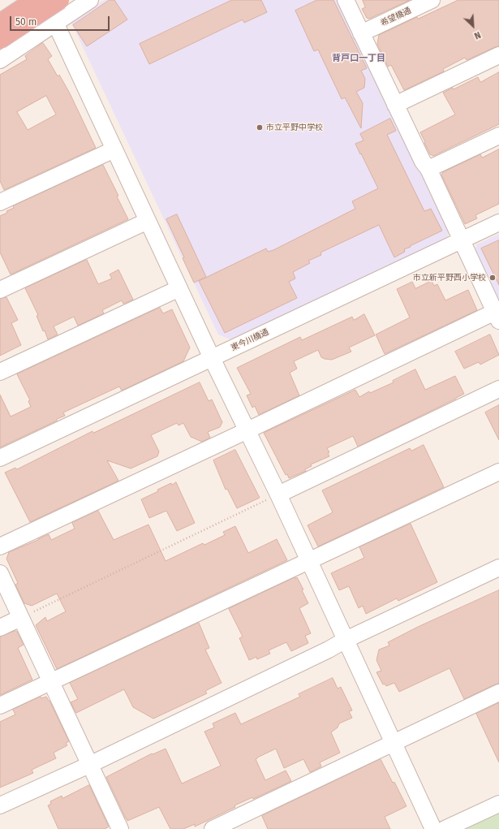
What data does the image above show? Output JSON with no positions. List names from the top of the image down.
{
  "streets": {
    "street": ["希望橋通", "東今川橋通"]
  },
  "districts": ["背戸口一丁目"],
  "places": ["市立平野中学校", "市立新平野西小学校"],
  "scale_bar": "50 m",
  "north": "bottom right"
}
